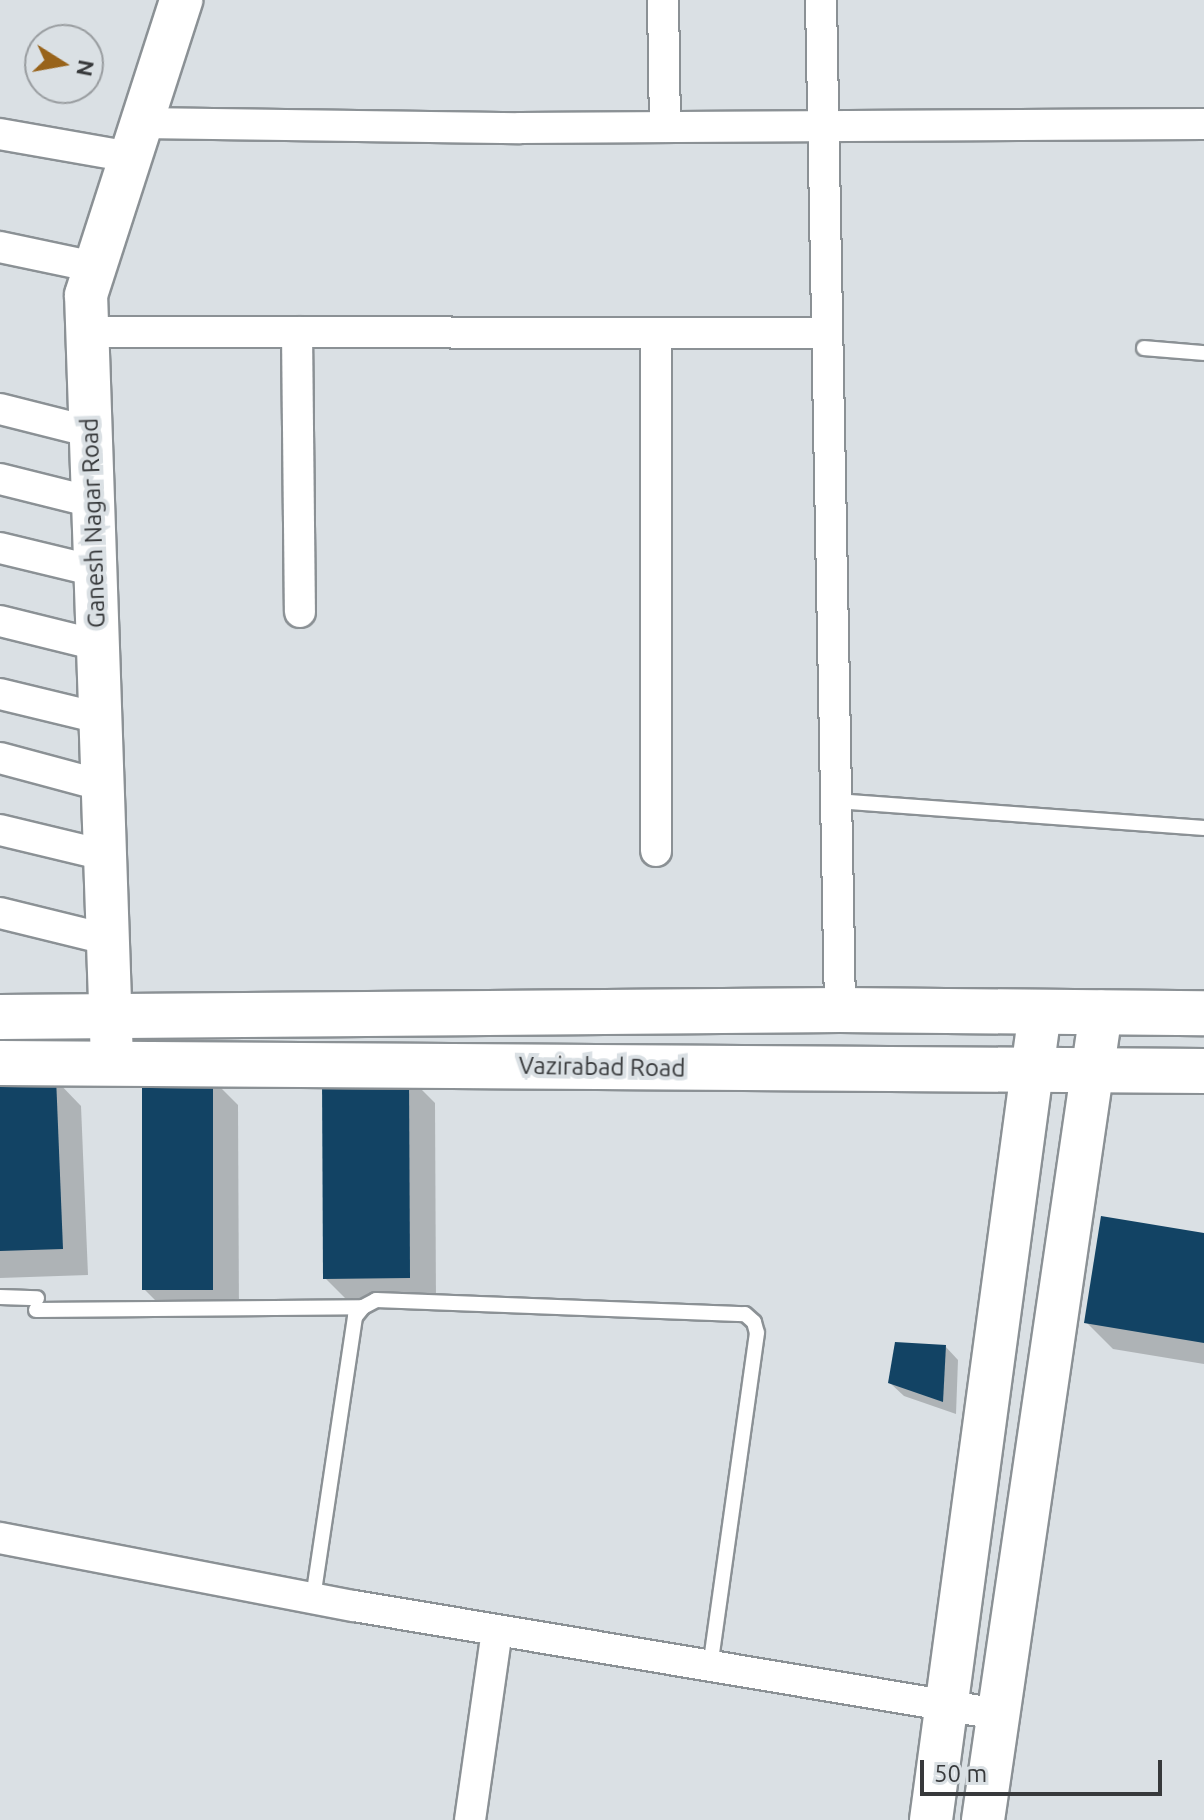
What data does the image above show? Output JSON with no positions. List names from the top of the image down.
{
  "streets": {
    "main road": ["Ganesh Nagar Road", "Vazirabad Road"]
  },
  "crossings": [
    ["Ganesh Nagar Road", "Vazirabad Road"]
  ],
  "scale_bar": "50 m",
  "north": "right"
}
